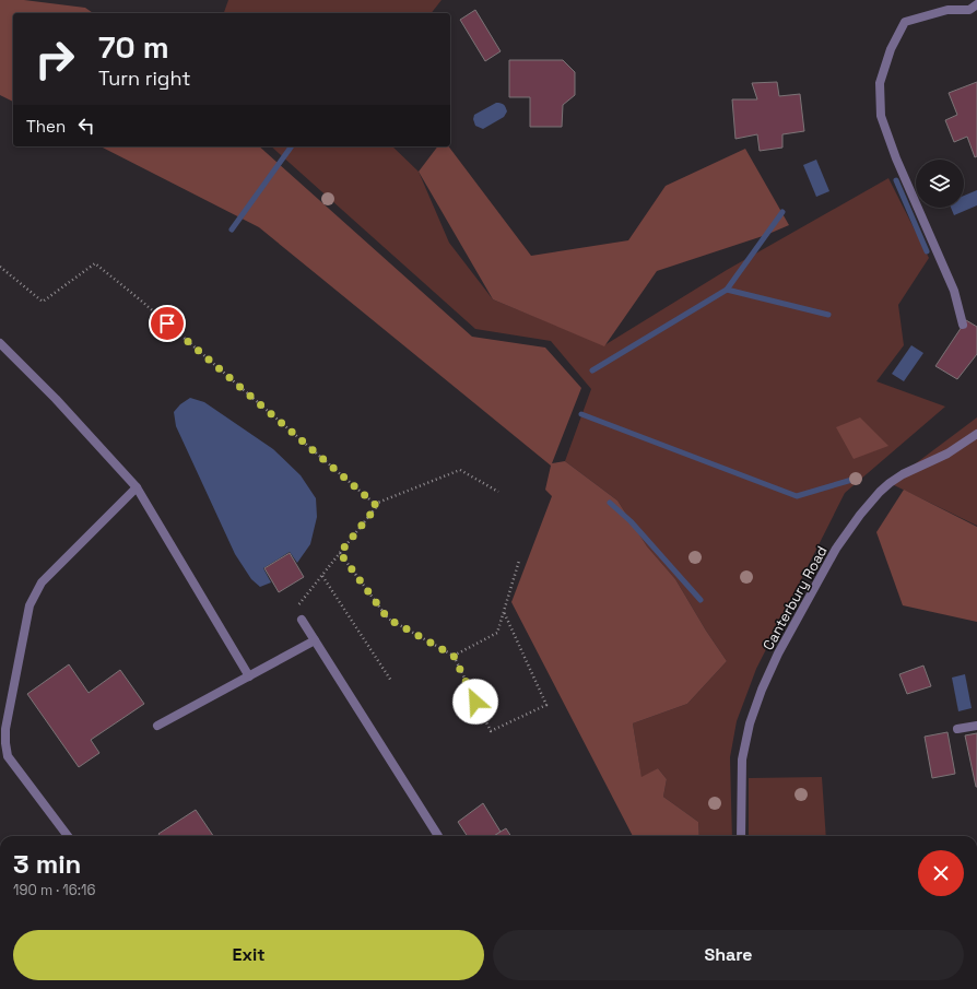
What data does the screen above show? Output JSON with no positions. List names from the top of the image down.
{
  "streets": {
    "street": ["Canterbury Road"]
  },
  "page": {
    "turn": ["70 m", "Turn right"],
    "then": "Then",
    "heading": ["3 min", "190 m · 16:16"],
    "buttons": ["Exit", "Share"]
  }
}
